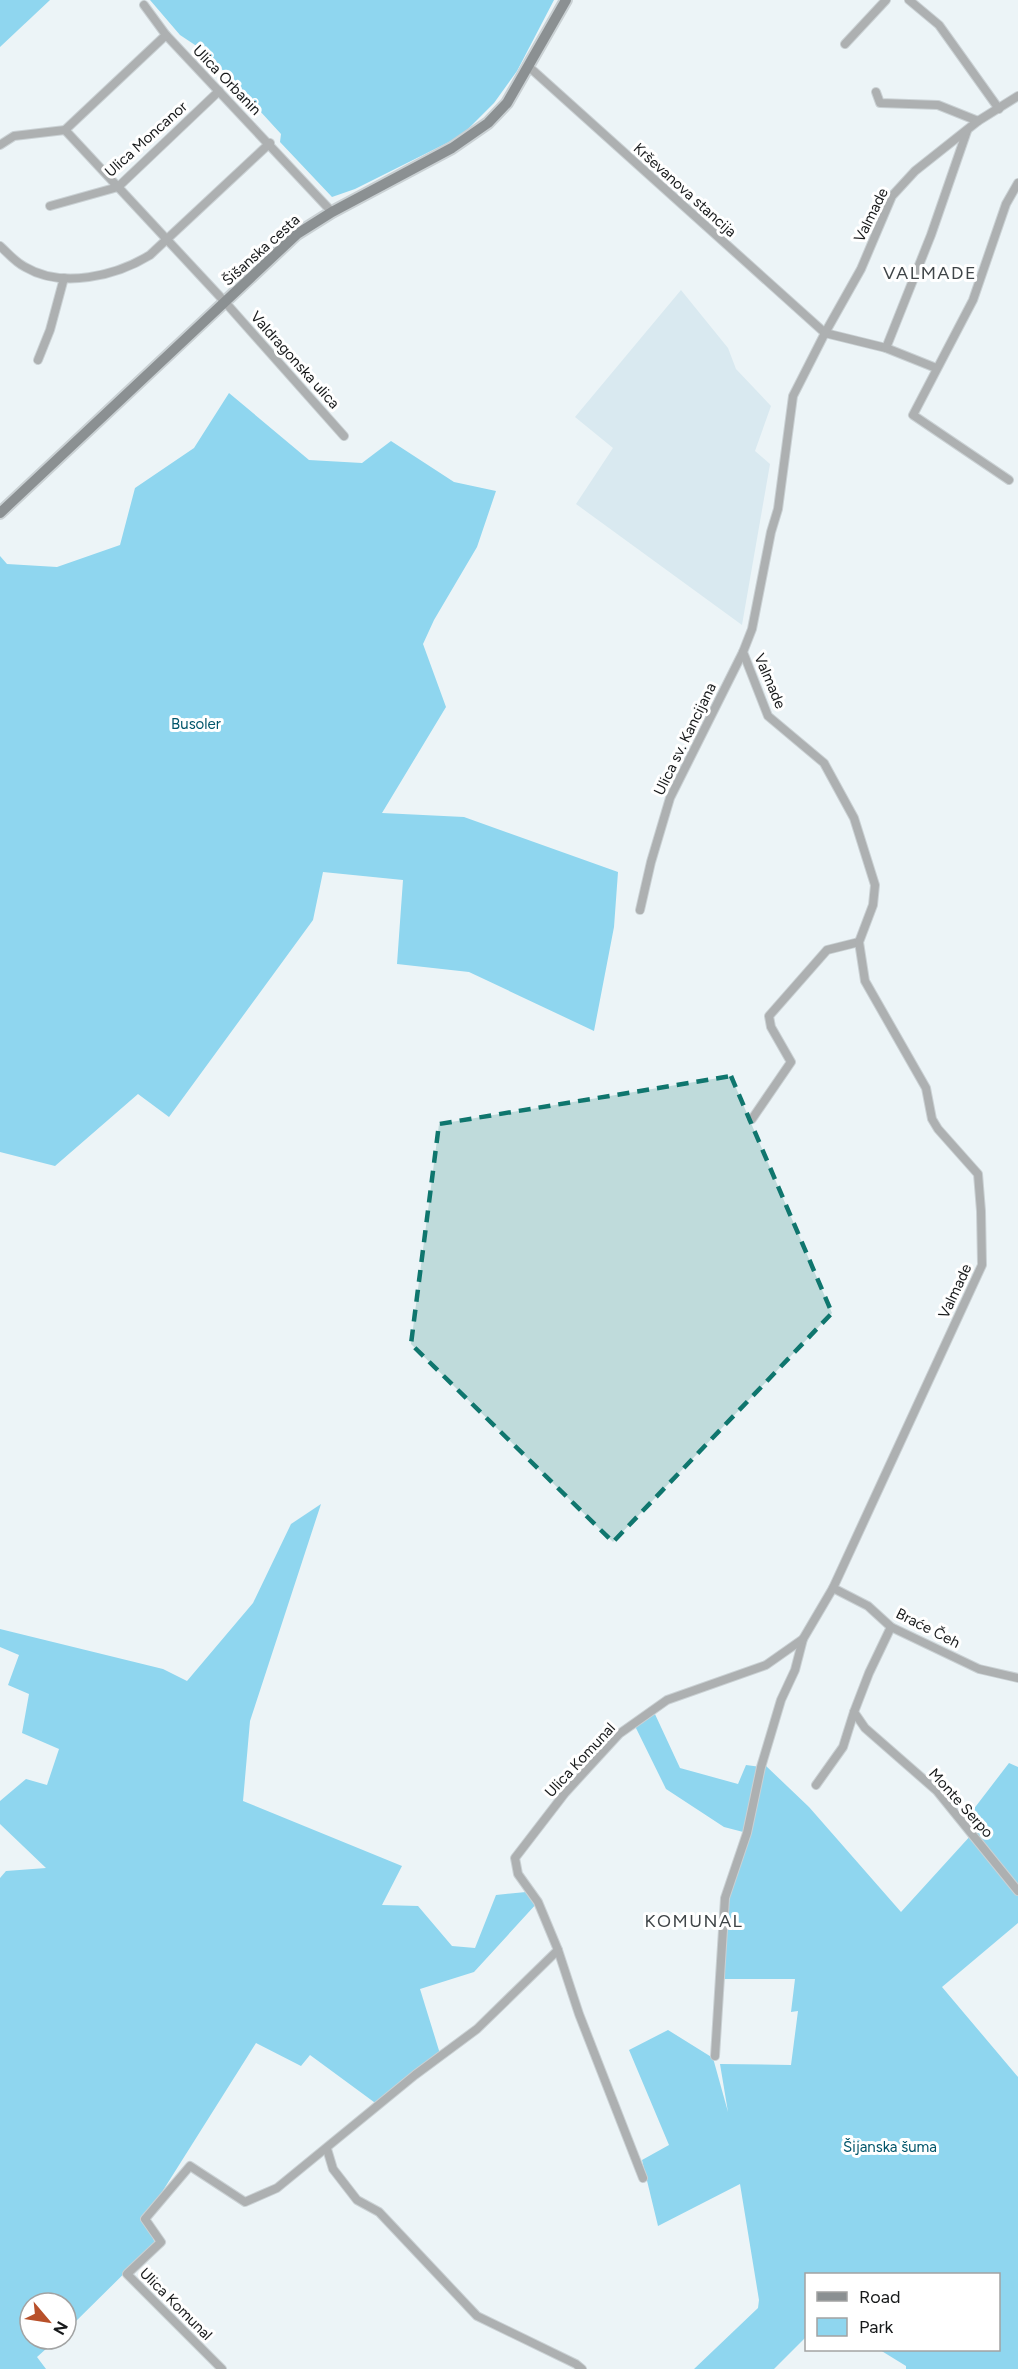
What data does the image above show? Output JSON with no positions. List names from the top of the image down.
{
  "streets": {
    "main road": ["Šišanska cesta"],
    "street": [
      "Ulica Orbanin",
      "Ulica Moncanor",
      "Krševanova stancija",
      "Valmade",
      "Valdragonska ulica",
      "Ulica sv. Kancijana",
      "Braće Čeh",
      "Ulica Komunal",
      "Monte Serpo"
    ]
  },
  "crossings": [
    ["Ulica Orbanin", "Ulica Moncanor"],
    ["Ulica Orbanin", "Šišanska cesta"],
    ["Krševanova stancija", "Valmade"],
    ["Krševanova stancija", "Šišanska cesta"],
    ["Valmade", "Ulica sv. Kancijana"],
    ["Valmade", "Braće Čeh"],
    ["Valmade", "Ulica Komunal"],
    ["Šišanska cesta", "Valdragonska ulica"],
    ["Braće Čeh", "Ulica Komunal"]
  ],
  "districts": ["VALMADE", "KOMUNAL"],
  "parks": ["Busoler", "Šijanska šuma"],
  "legend": ["Road", "Park"],
  "north": "bottom right"
}
